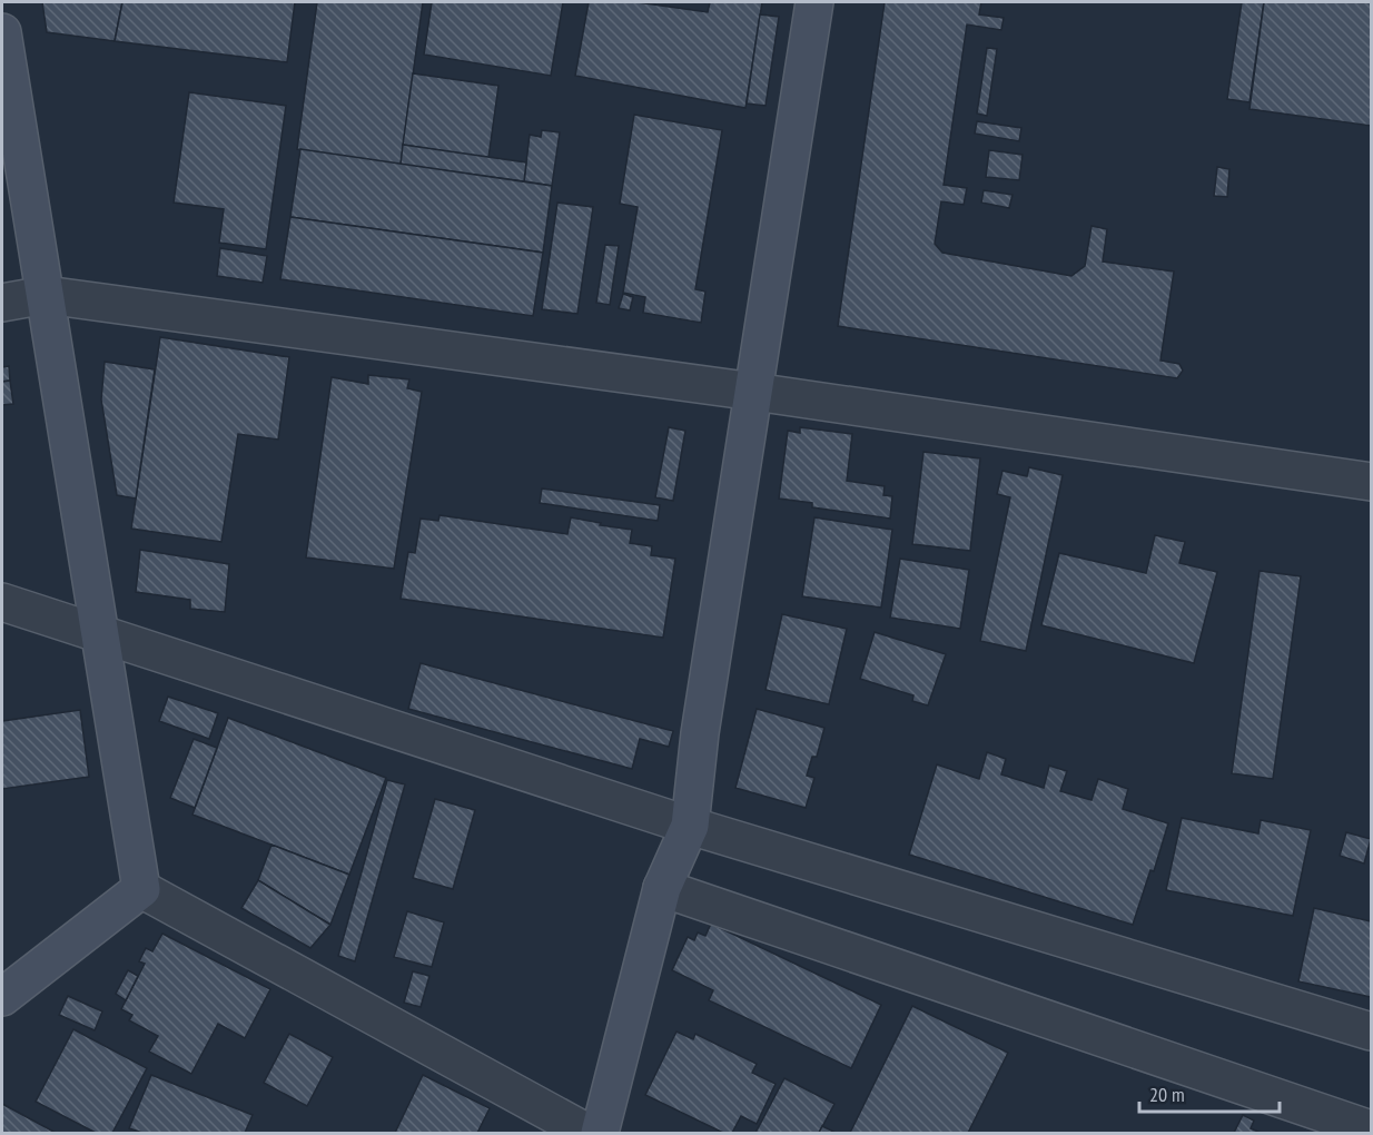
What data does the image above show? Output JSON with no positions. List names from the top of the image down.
{
  "scale_bar": "20 m"
}
